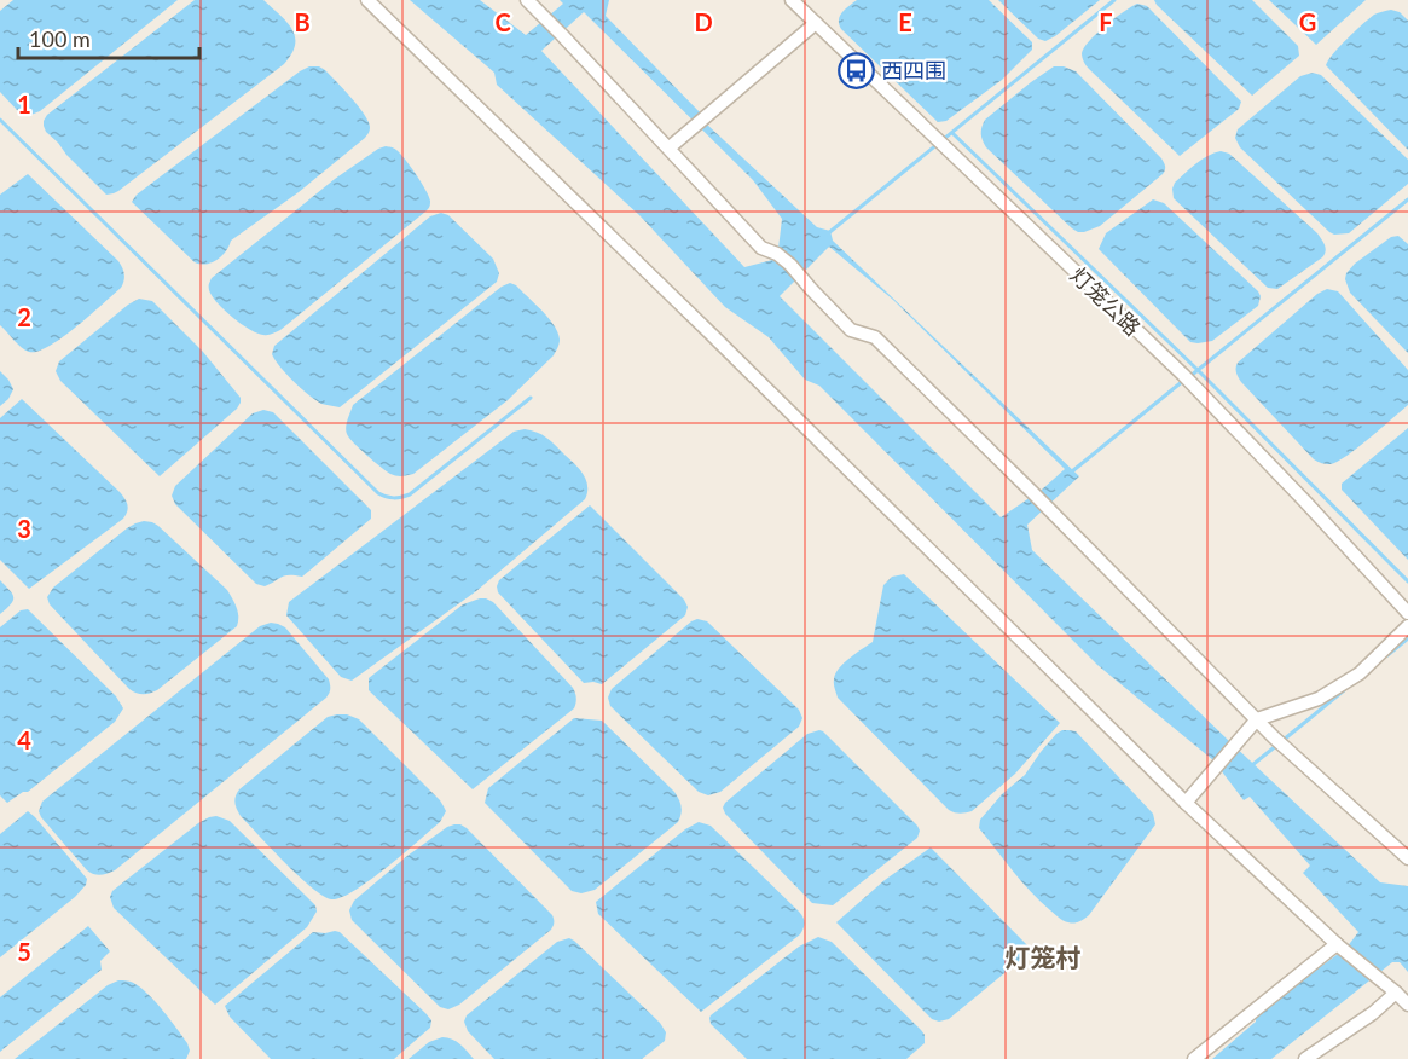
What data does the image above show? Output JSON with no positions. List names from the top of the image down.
{
  "streets": {
    "street": ["灯笼公路"]
  },
  "districts": ["灯笼村"],
  "places": {
    "bus stop": ["西四围"]
  },
  "scale_bar": "100 m",
  "grid": {
    "columns": [
      "B",
      "C",
      "D",
      "E",
      "F",
      "G"
    ],
    "rows": [
      "1",
      "2",
      "3",
      "4",
      "5"
    ]
  }
}
